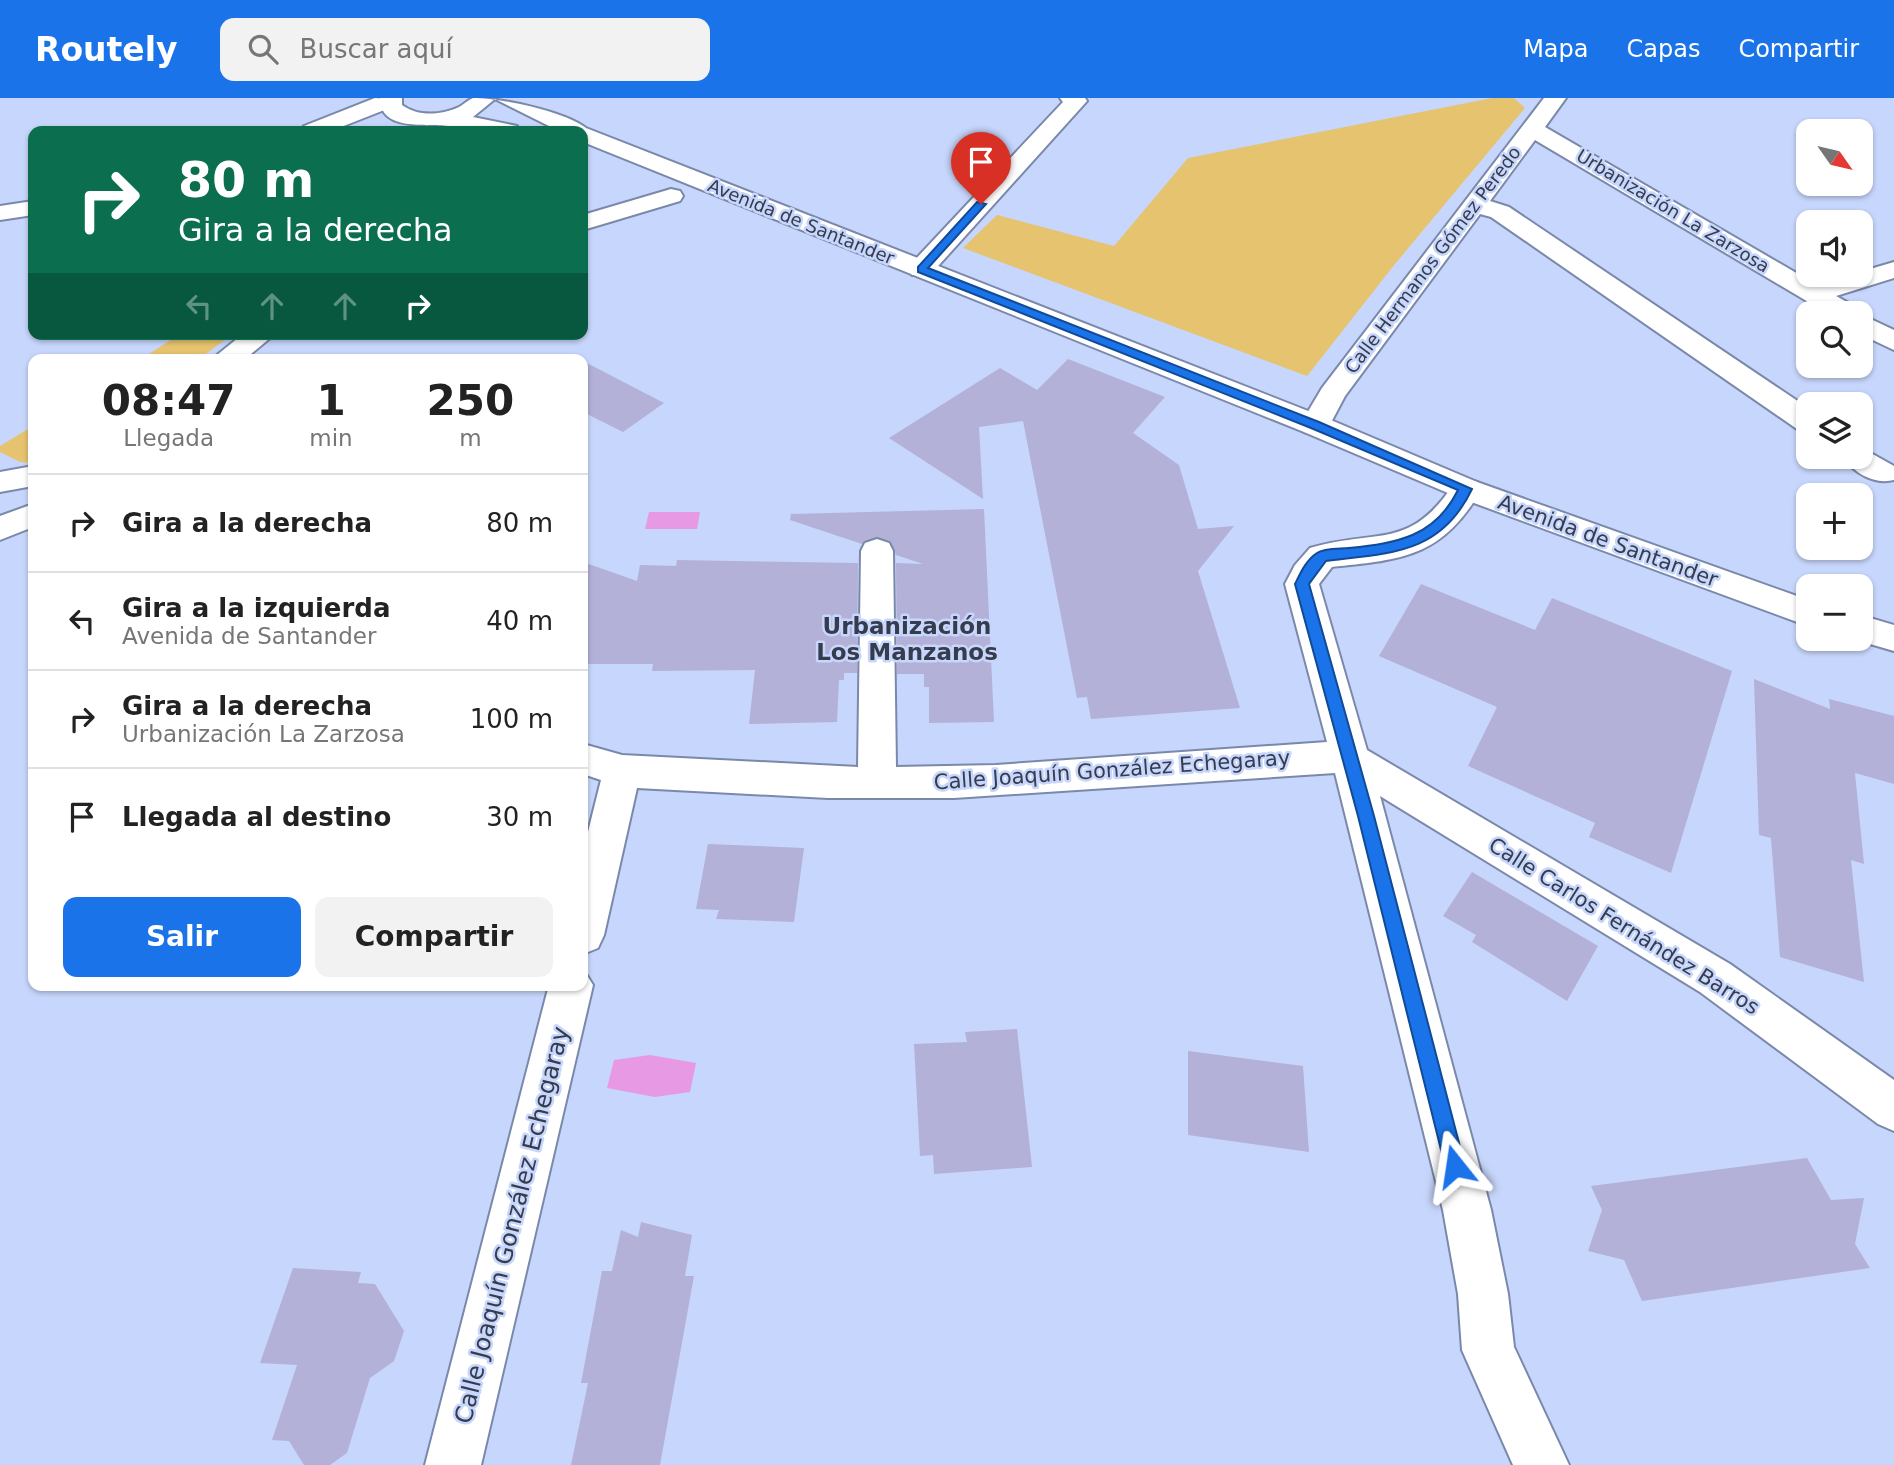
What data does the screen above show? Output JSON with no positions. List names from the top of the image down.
{
  "streets": {
    "main road": [
      "Urbanización La Zarzosa",
      "Avenida de Santander",
      "Calle Hermanos Gómez Peredo",
      "Calle Joaquín González Echegaray",
      "Calle Carlos Fernández Barros"
    ]
  },
  "crossings": [
    ["Urbanización La Zarzosa", "Calle Hermanos Gómez Peredo"],
    ["Avenida de Santander", "Calle Hermanos Gómez Peredo"],
    ["Calle Joaquín González Echegaray", "Calle Carlos Fernández Barros"]
  ],
  "districts": ["Urbanización Los Manzanos"],
  "north": "bottom right",
  "page": {
    "header": "Routely",
    "search": "Buscar aquí",
    "nav": ["Mapa", "Capas", "Compartir"],
    "map_buttons": ["+", "−"],
    "turn": ["80 m", "Gira a la derecha"],
    "eta": [
      "08:47",
      "Llegada",
      "1",
      "min",
      "250",
      "m"
    ],
    "list": [
      {
        "name": "Gira a la derecha",
        "value": "80 m"
      },
      {
        "name": "Gira a la izquierda",
        "note": "Avenida de Santander",
        "value": "40 m"
      },
      {
        "name": "Gira a la derecha",
        "note": "Urbanización La Zarzosa",
        "value": "100 m"
      },
      {
        "name": "Llegada al destino",
        "value": "30 m"
      }
    ],
    "buttons": ["Salir", "Compartir"]
  }
}
